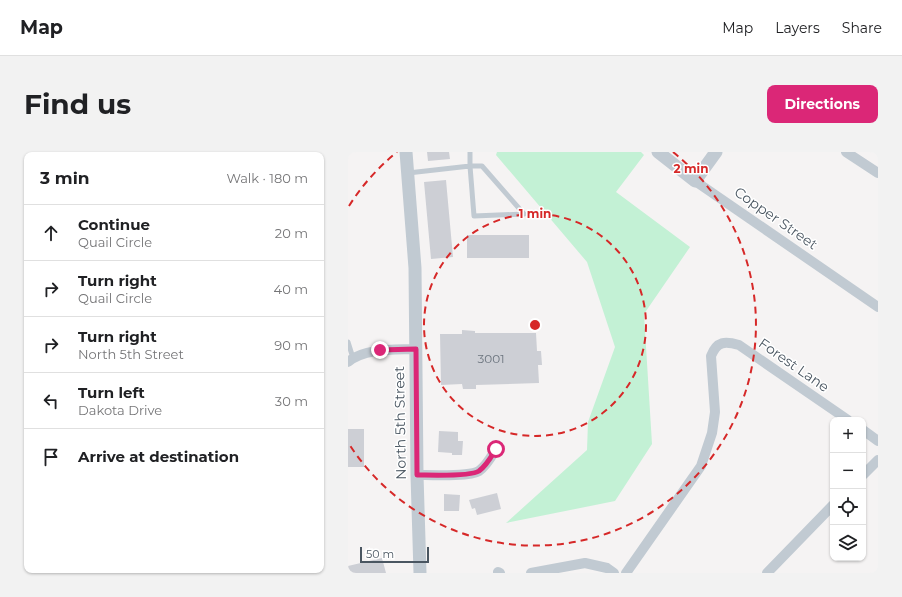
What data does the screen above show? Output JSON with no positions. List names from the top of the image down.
{
  "streets": {
    "street": ["Copper Street", "Forest Lane", "North 5th Street"]
  },
  "house_numbers": ["3001"],
  "scale_bar": "50 m",
  "page": {
    "header": "Map",
    "nav": ["Map", "Layers", "Share"],
    "buttons": "Directions",
    "title": "Find us",
    "heading": ["3 min", "Walk · 180 m"],
    "list": [
      ["Continue", "Quail Circle", "20 m"],
      ["Turn right", "Quail Circle", "40 m"],
      ["Turn right", "North 5th Street", "90 m"],
      ["Turn left", "Dakota Drive", "30 m"],
      "Arrive at destination"
    ],
    "map_buttons": ["+", "−"],
    "scale": "50 m"
  },
  "rings": ["2 min", "1 min"]
}
